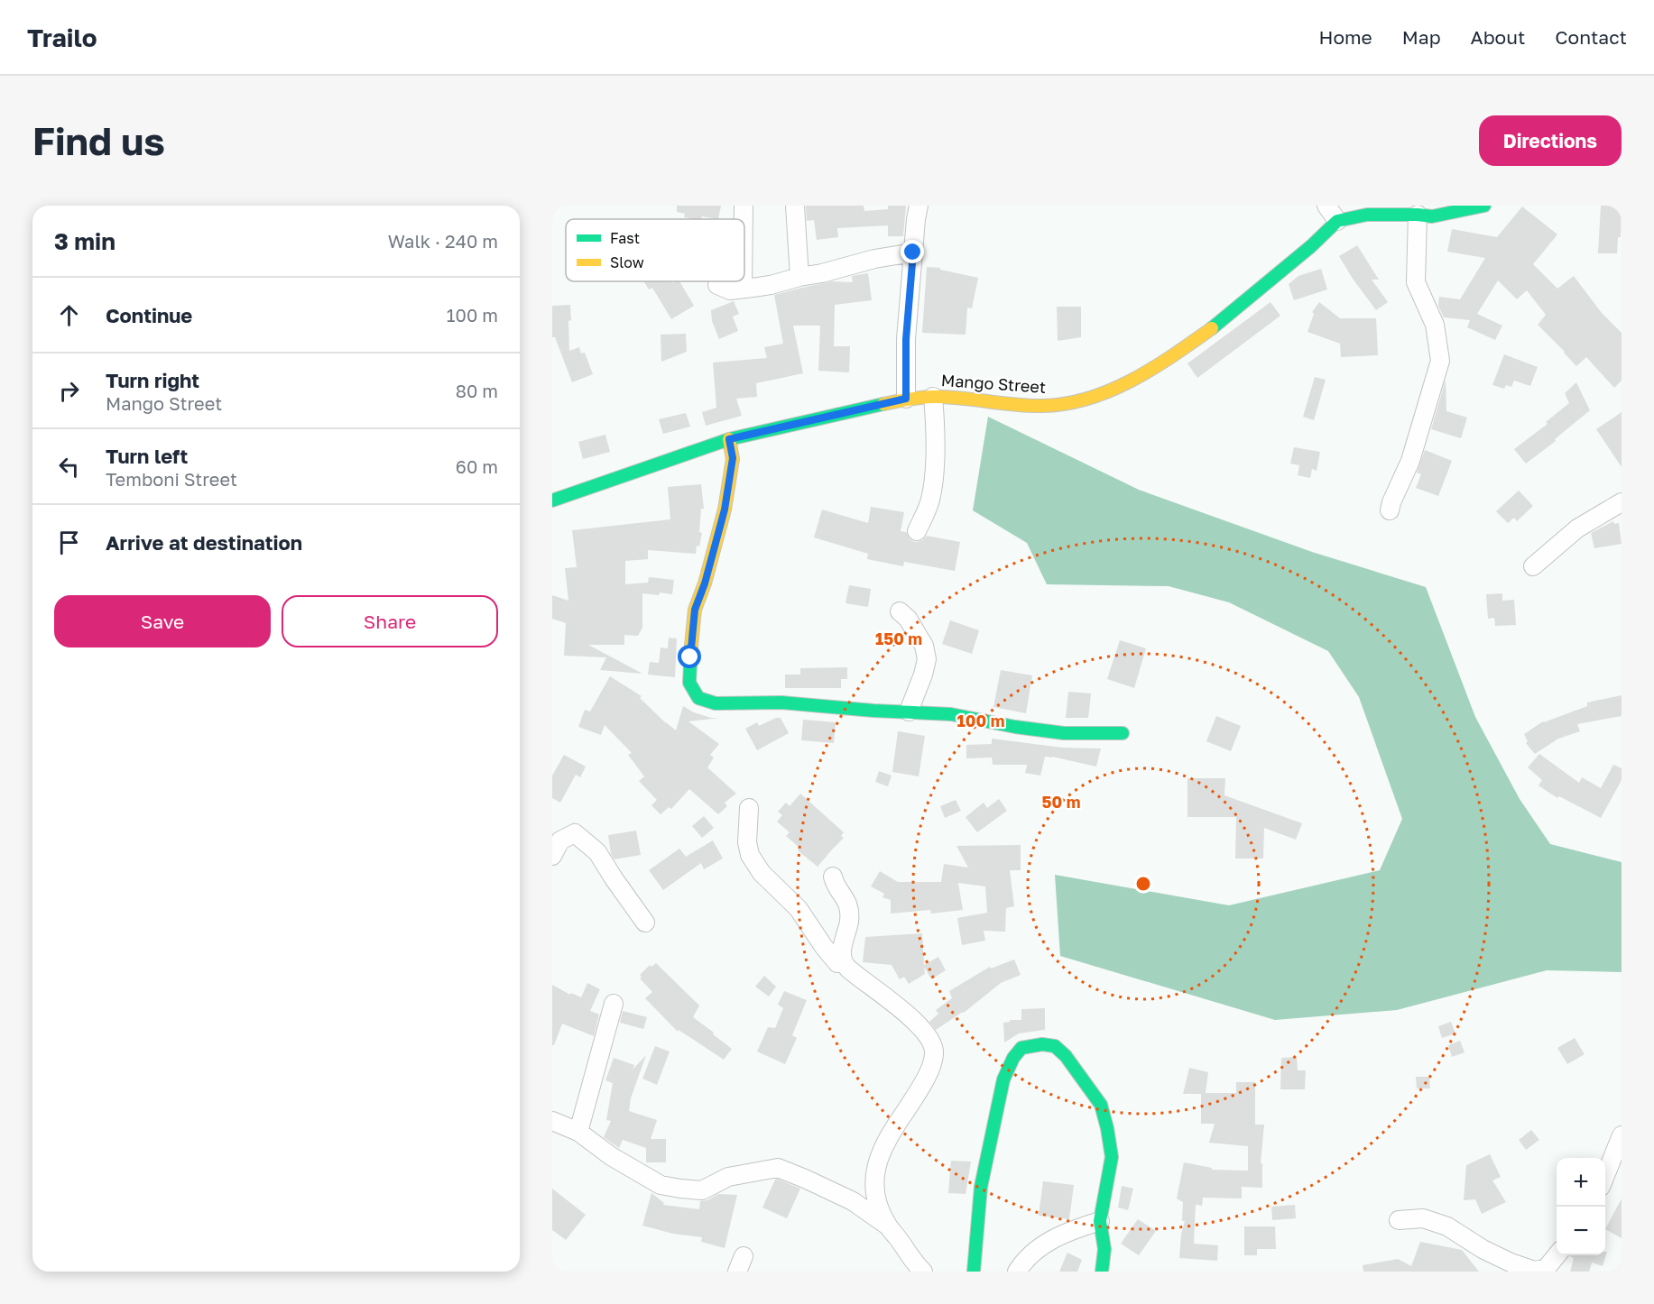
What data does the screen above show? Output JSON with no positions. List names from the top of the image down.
{
  "streets": {
    "street": ["Mango Street"]
  },
  "legend": ["Fast", "Slow"],
  "page": {
    "header": "Trailo",
    "nav": [
      "Home",
      "Map",
      "About",
      "Contact"
    ],
    "buttons": [
      "Directions",
      ["Save", "Share"]
    ],
    "title": "Find us",
    "heading": ["3 min", "Walk · 240 m"],
    "list": [
      ["Continue", "100 m"],
      ["Turn right", "Mango Street", "80 m"],
      ["Turn left", "Temboni Street", "60 m"],
      "Arrive at destination"
    ],
    "map_buttons": ["+", "−"]
  },
  "rings": ["150 m", "100 m", "50 m"]
}
